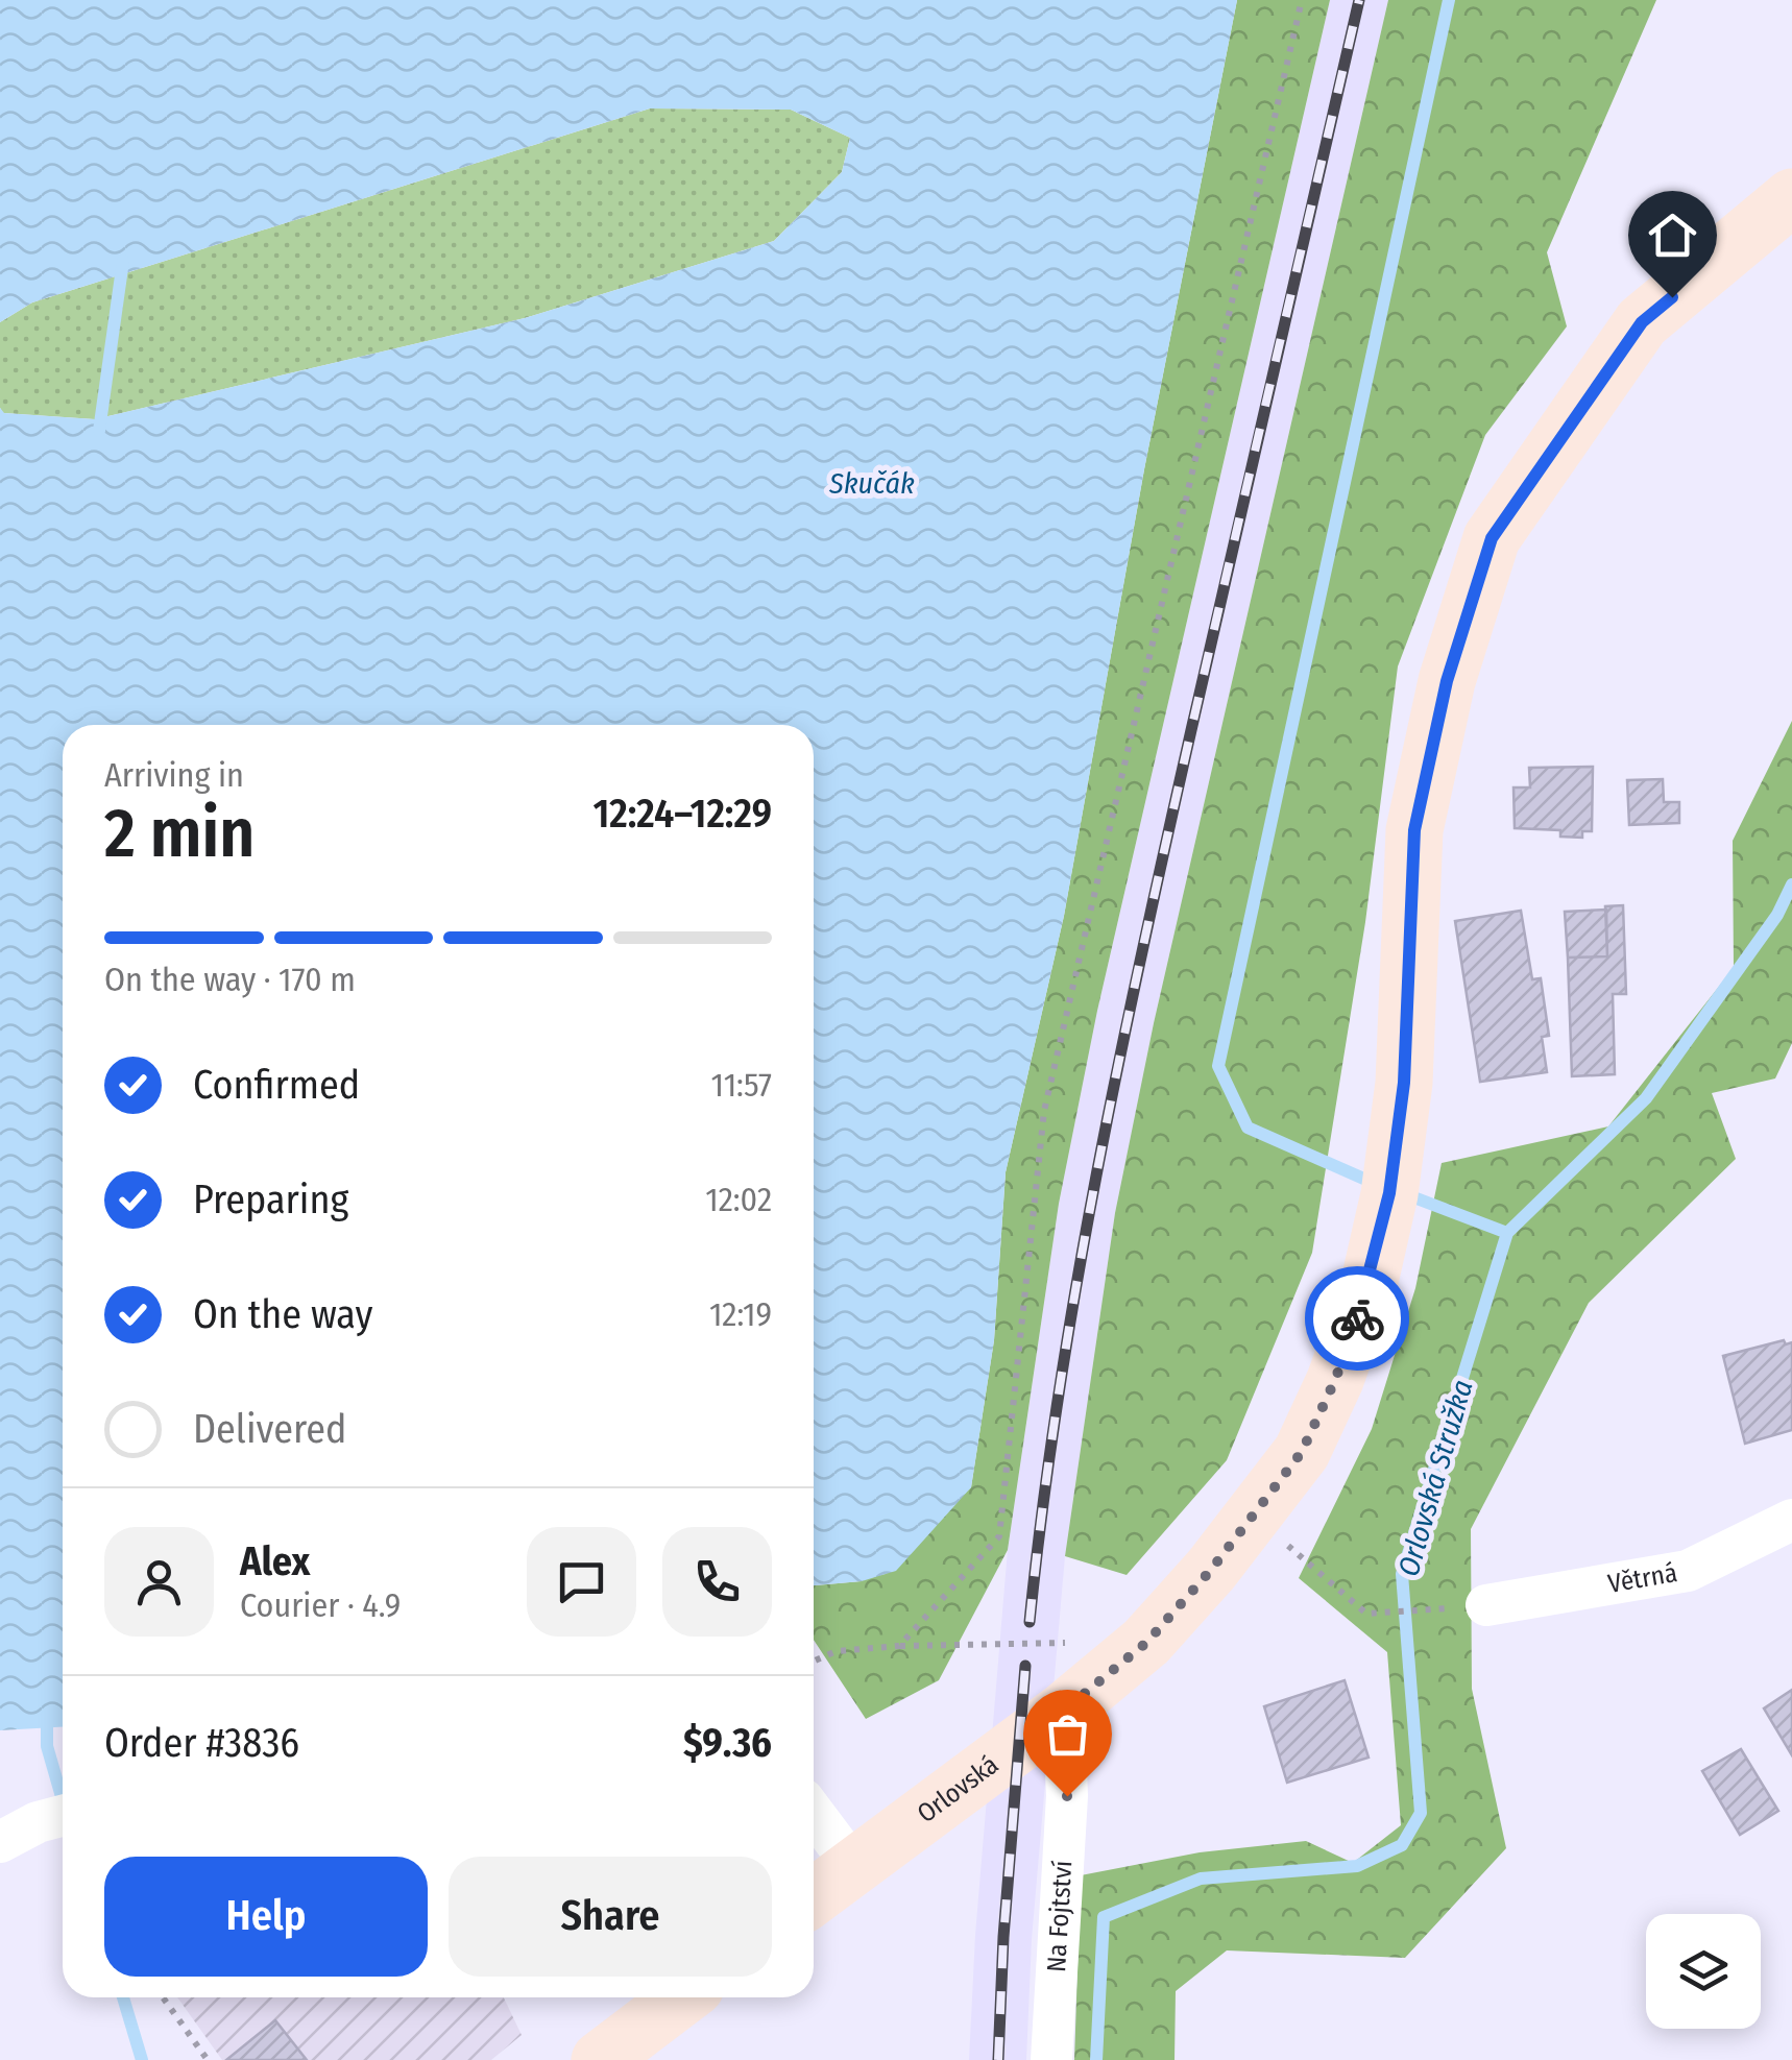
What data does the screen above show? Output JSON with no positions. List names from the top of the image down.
{
  "streets": {
    "main road": ["Orlovská"],
    "street": ["Větrná", "Na Fojtství"]
  },
  "crossings": [
    ["Orlovská", "Na Fojtství"]
  ],
  "water": ["Skučák", "Orlovská Stružka"],
  "page": {
    "heading": ["2 min", "Arriving in", "12:24–12:29"],
    "panel": [
      "Alex",
      "Courier · 4.9",
      "Order #3836",
      "$9.36"
    ],
    "bar": "On the way · 170 m",
    "list": [
      ["Confirmed", "11:57"],
      ["Preparing", "12:02"],
      ["On the way", "12:19"],
      "Delivered"
    ],
    "buttons": ["Help", "Share"]
  }
}
